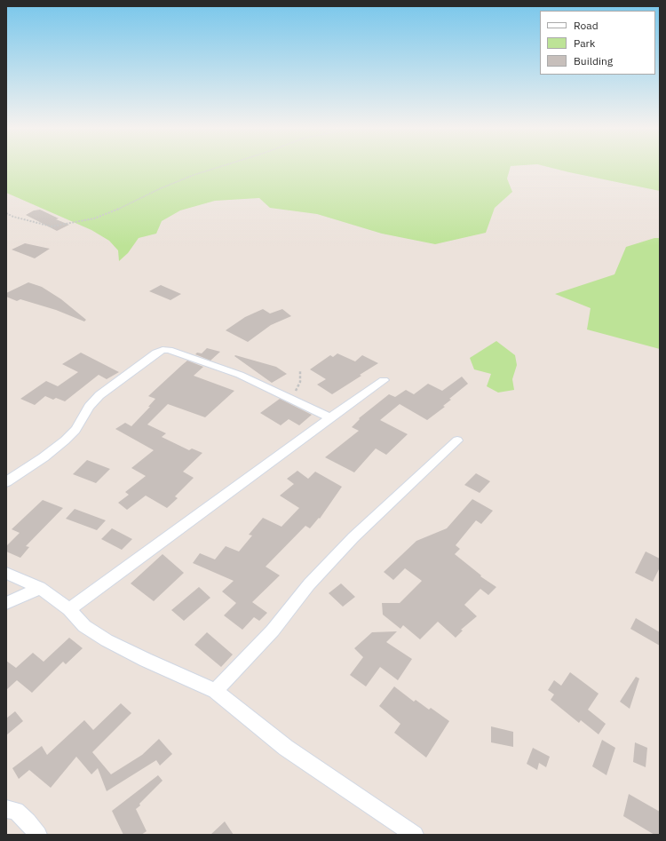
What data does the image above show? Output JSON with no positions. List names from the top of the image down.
{
  "legend": ["Road", "Park", "Building"]
}
